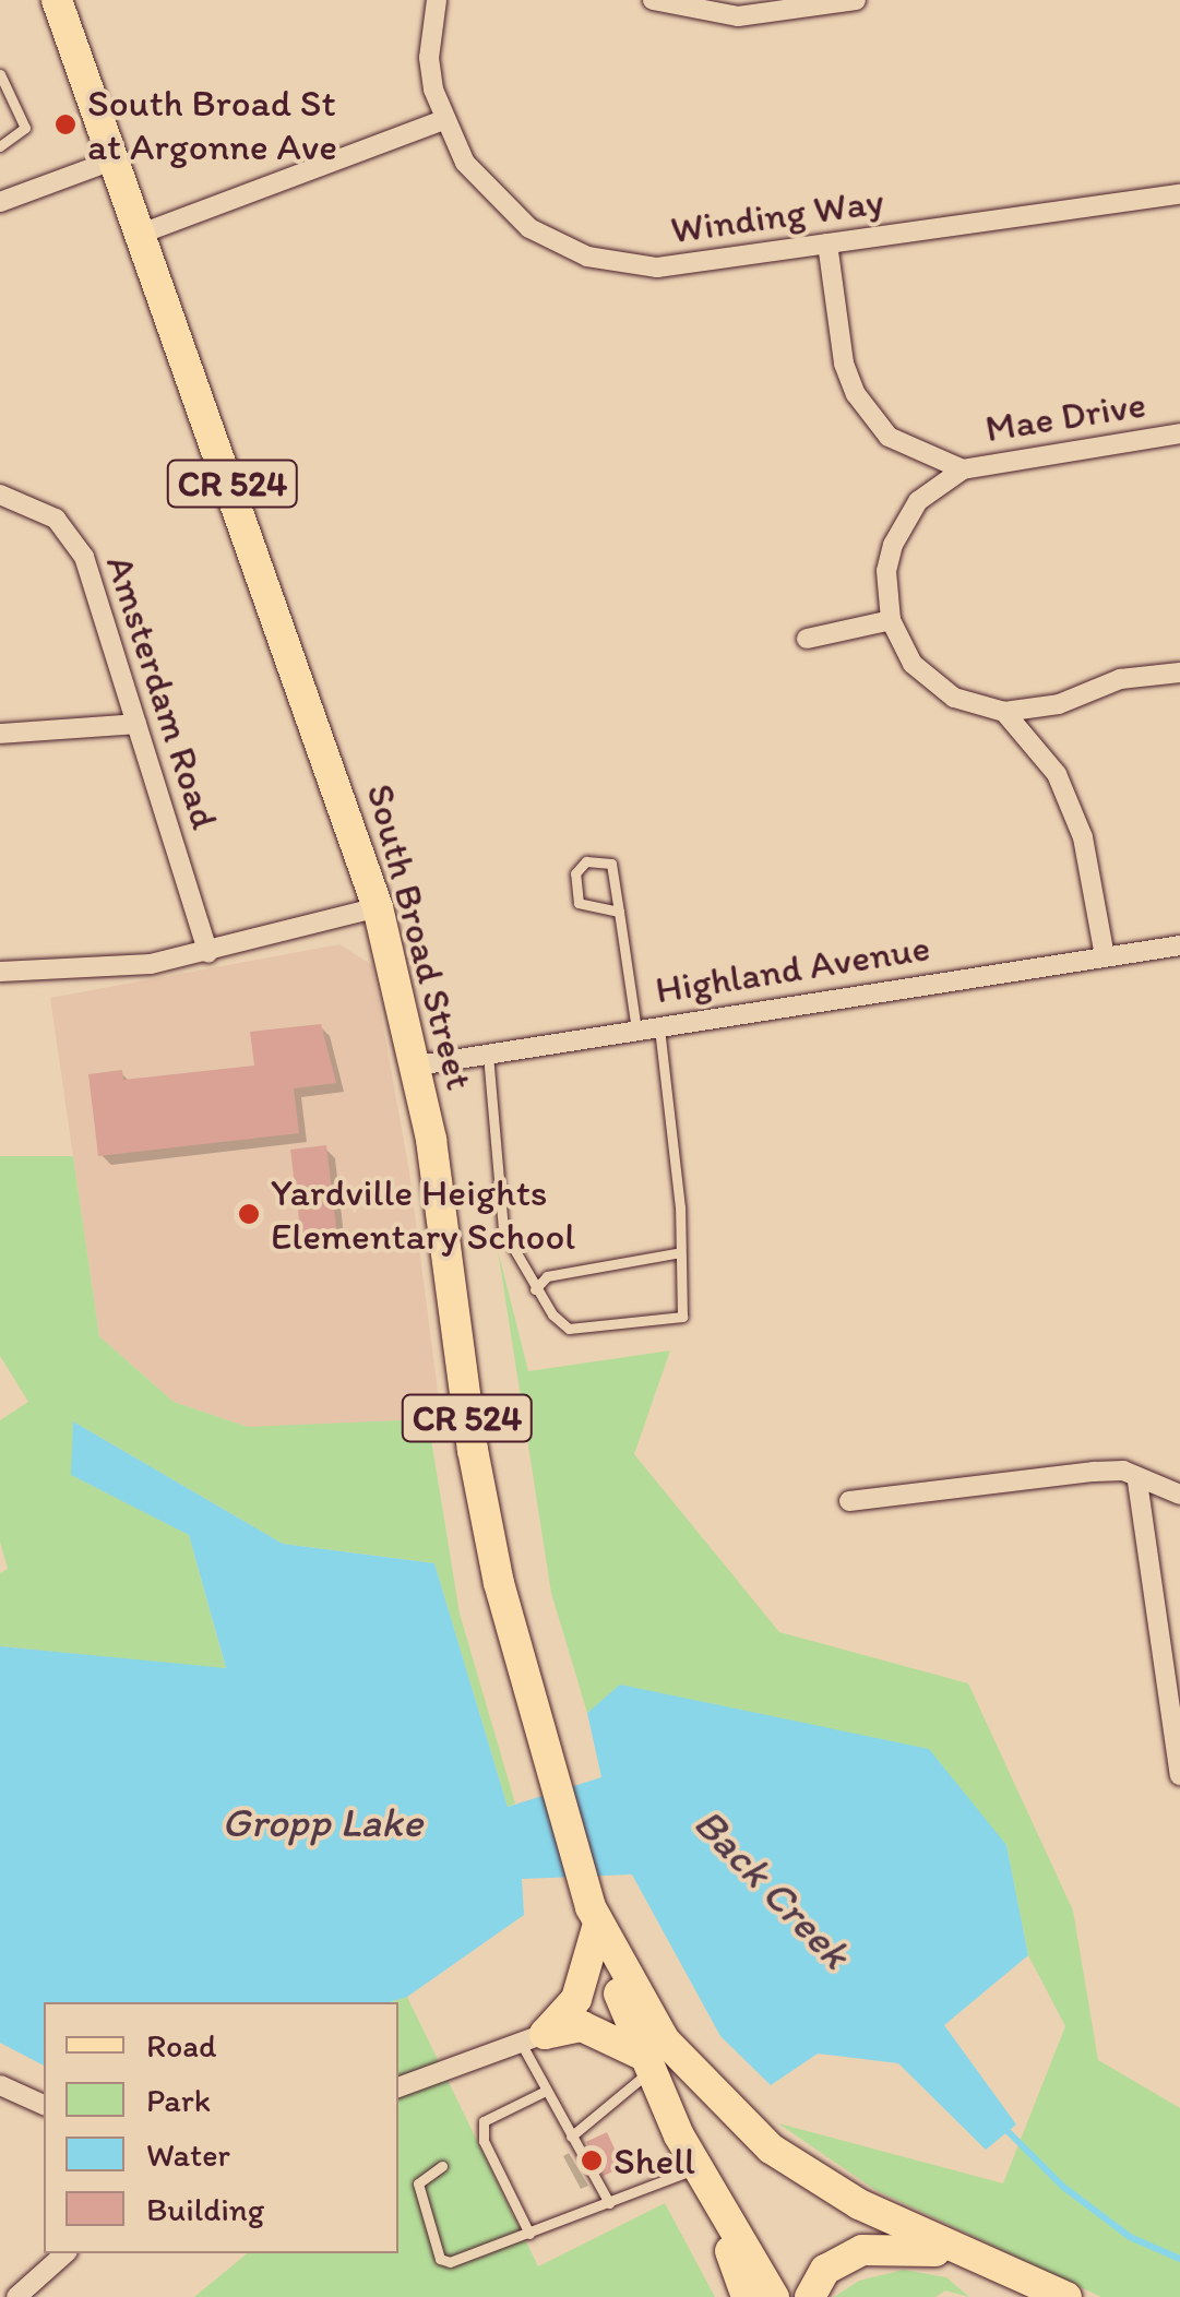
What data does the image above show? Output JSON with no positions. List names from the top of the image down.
{
  "streets": {
    "main road": ["CR 524", "South Broad Street"],
    "street": [
      "Winding Way",
      "Mae Drive",
      "Amsterdam Road",
      "Highland Avenue"
    ]
  },
  "crossings": [
    ["South Broad Street", "Highland Avenue"]
  ],
  "water": ["Gropp Lake", "Back Creek"],
  "places": ["South Broad St at Argonne Ave", "Yardville Heights Elementary School", "Shell"],
  "legend": [
    "Road",
    "Park",
    "Water",
    "Building"
  ]
}
